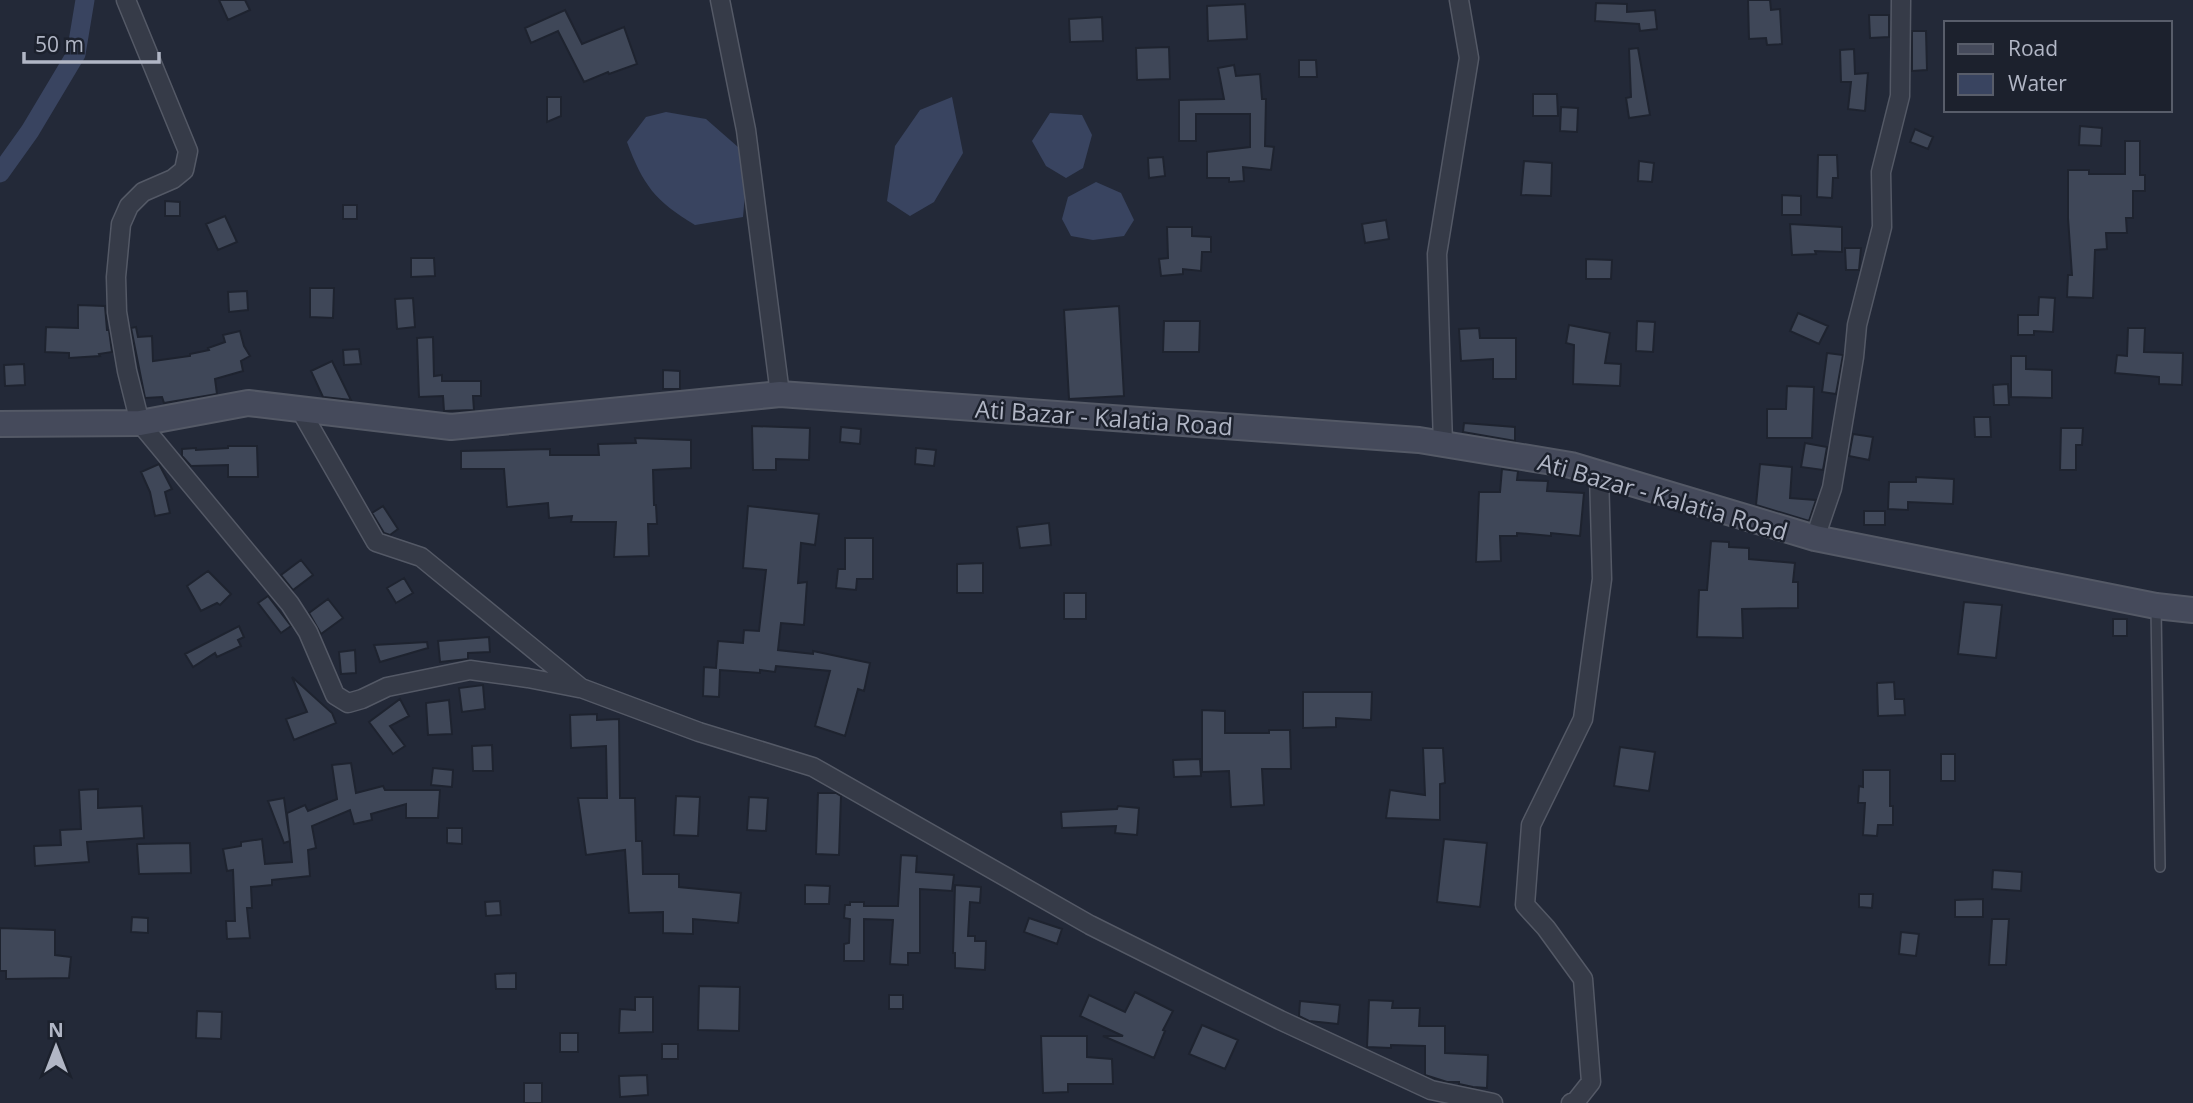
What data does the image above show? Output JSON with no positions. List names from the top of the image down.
{
  "streets": {
    "main road": ["Ati Bazar - Kalatia Road"]
  },
  "legend": ["Road", "Water"],
  "scale_bar": "50 m",
  "north": "top"
}
